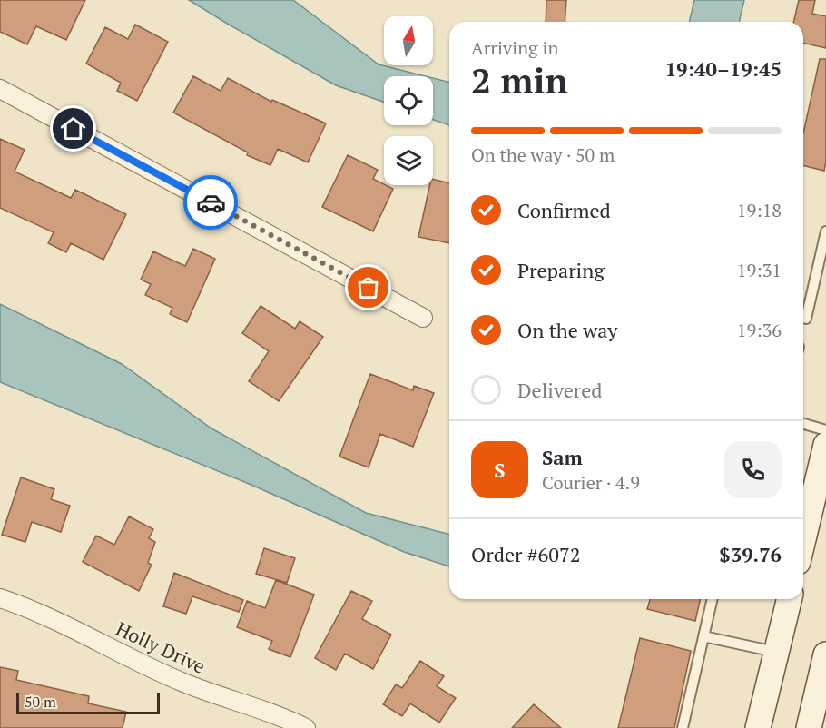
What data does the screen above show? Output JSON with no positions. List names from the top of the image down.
{
  "streets": {
    "street": ["Holly Drive"]
  },
  "scale_bar": "50 m",
  "north": "top",
  "page": {
    "heading": ["2 min", "Arriving in", "19:40–19:45"],
    "panel": [
      "Sam",
      "Courier · 4.9",
      "Order #6072",
      "$39.76"
    ],
    "bar": "On the way · 50 m",
    "list": [
      ["Confirmed", "19:18"],
      ["Preparing", "19:31"],
      ["On the way", "19:36"],
      "Delivered"
    ],
    "round": "S",
    "scale": "50 m"
  }
}
